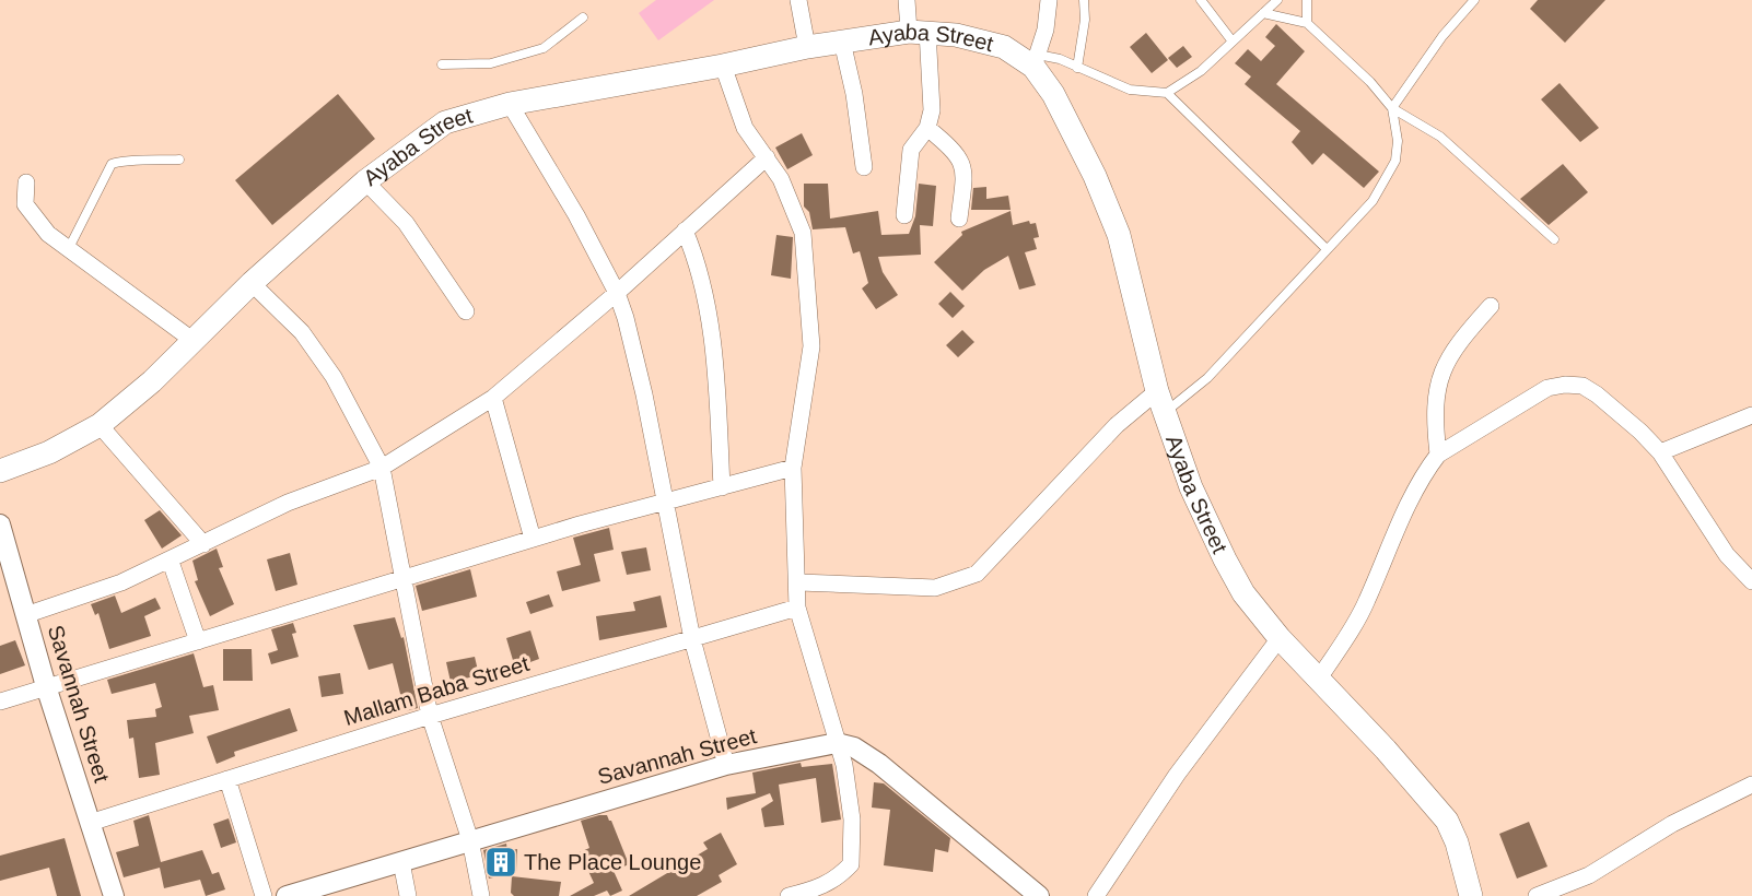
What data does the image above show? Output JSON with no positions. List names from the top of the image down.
{
  "streets": {
    "main road": ["Ayaba Street"],
    "street": ["Mallam Baba Street", "Savannah Street"]
  },
  "crossings": [
    ["Mallam Baba Street", "Savannah Street"]
  ],
  "places": {
    "building": ["The Place Lounge"]
  }
}
